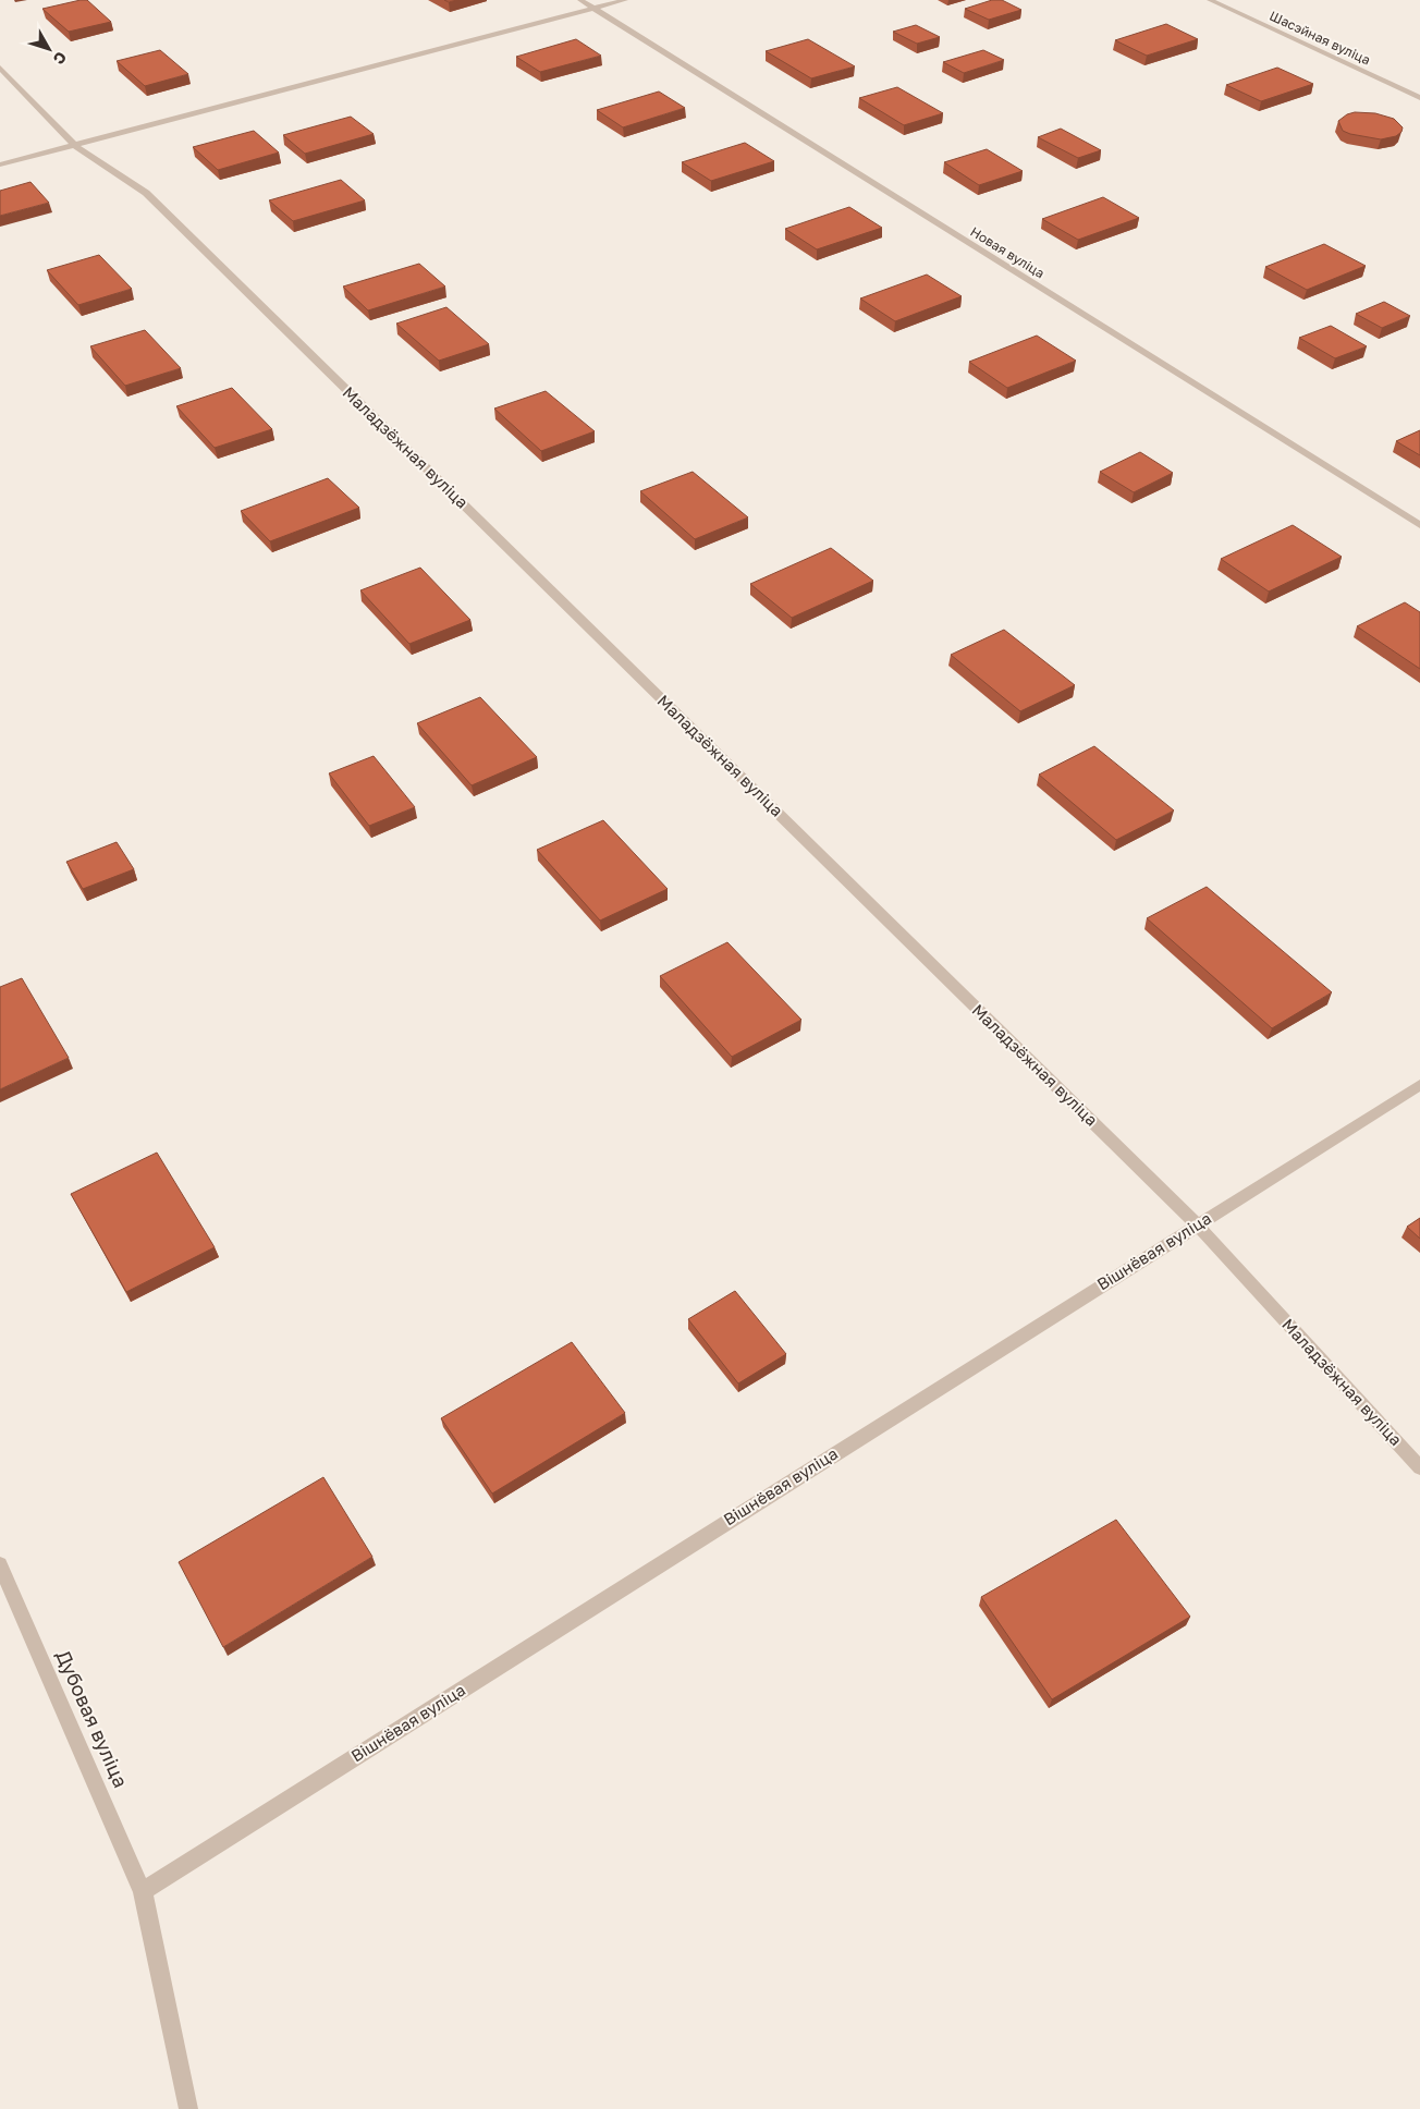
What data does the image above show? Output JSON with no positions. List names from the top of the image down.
{
  "streets": {
    "street": [
      "Шасэйная вуліца",
      "Новая вуліца",
      "Маладзёжная вуліца",
      "Вішнёвая вуліца",
      "Дубовая вуліца"
    ]
  },
  "crossings": [
    ["Маладзёжная вуліца", "Вішнёвая вуліца"],
    ["Вішнёвая вуліца", "Дубовая вуліца"]
  ],
  "north": "bottom right"
}
